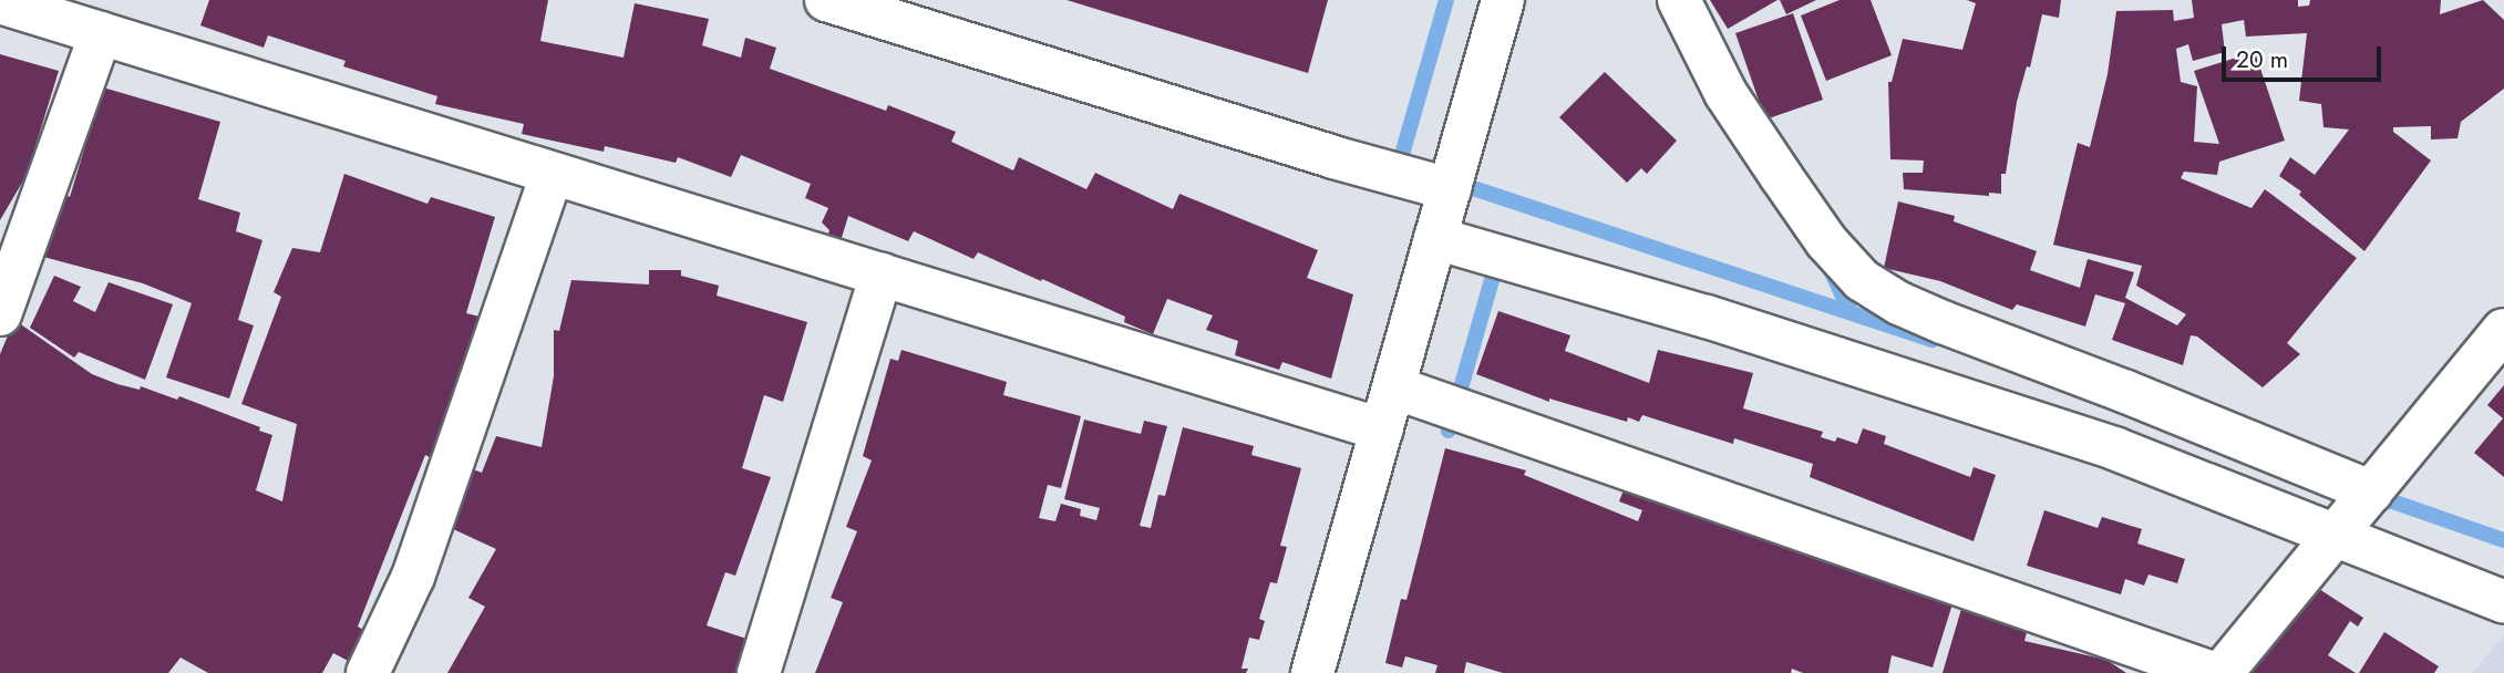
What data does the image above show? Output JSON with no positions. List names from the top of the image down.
{
  "scale_bar": "20 m"
}
